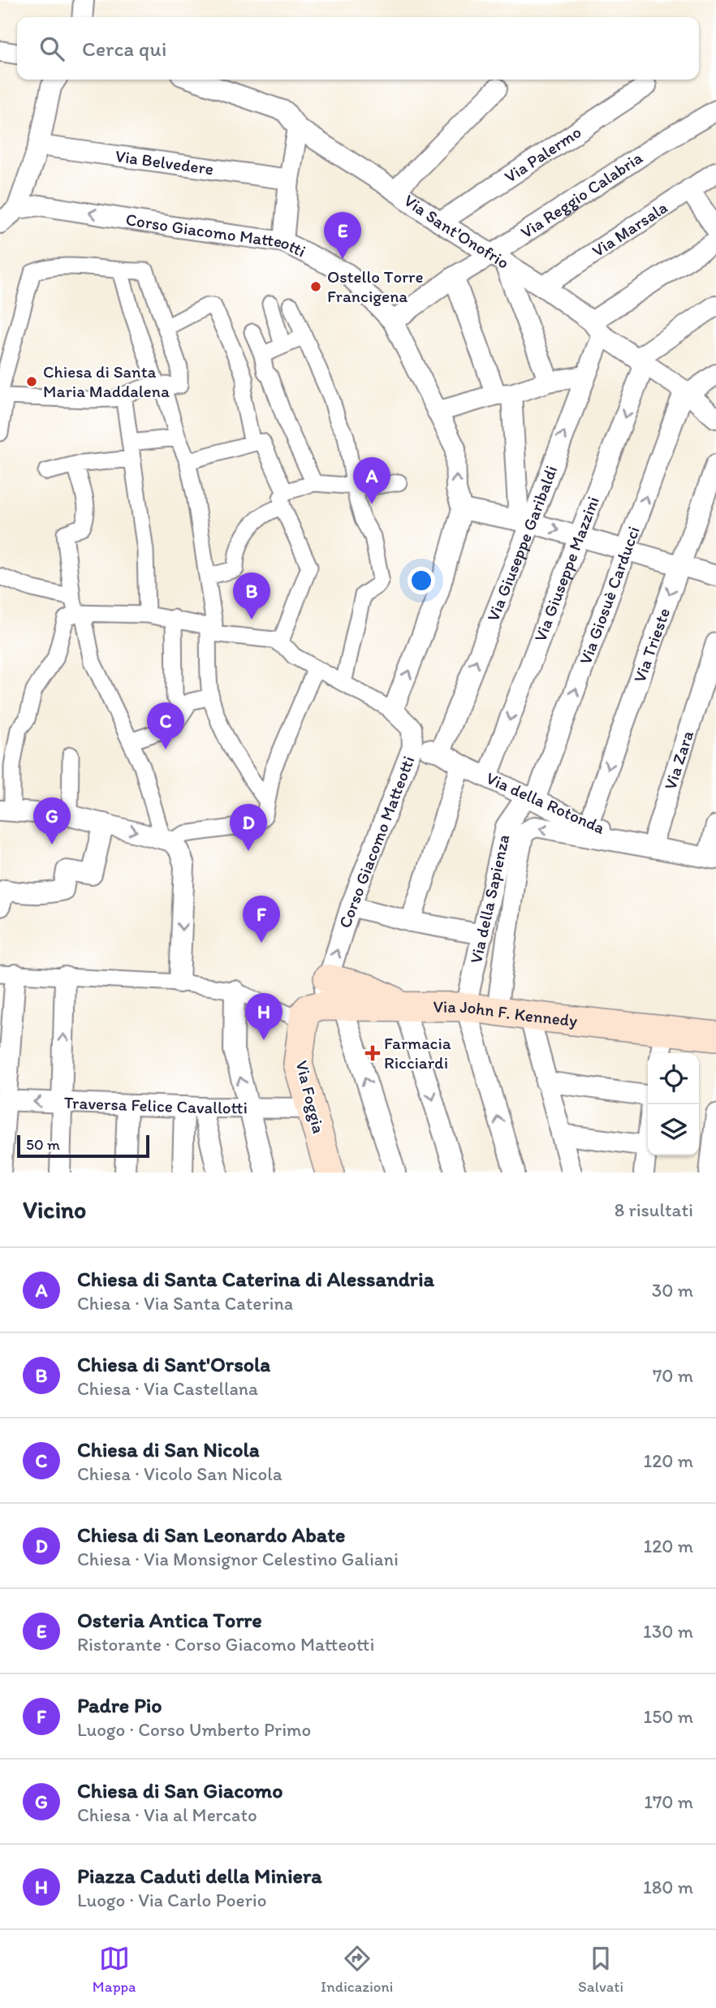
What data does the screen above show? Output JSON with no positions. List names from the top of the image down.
{
  "streets": {
    "main road": ["Via John F. Kennedy", "Via Foggia"],
    "street": [
      "Via Palermo",
      "Via Belvedere",
      "Via Reggio Calabria",
      "Via Marsala",
      "Via Sant'Onofrio",
      "Corso Giacomo Matteotti",
      "Via Giuseppe Garibaldi",
      "Via Giuseppe Mazzini",
      "Via Giosuè Carducci",
      "Via Trieste",
      "Via Zara",
      "Via della Rotonda",
      "Via della Sapienza",
      "Traversa Felice Cavallotti"
    ]
  },
  "crossings": [
    ["Via Palermo", "Via Sant'Onofrio"],
    ["Via Reggio Calabria", "Via Sant'Onofrio"],
    ["Via Reggio Calabria", "Corso Giacomo Matteotti"],
    ["Via Marsala", "Via Sant'Onofrio"],
    ["Via Sant'Onofrio", "Via Giuseppe Garibaldi"],
    ["Via Sant'Onofrio", "Via Giuseppe Mazzini"],
    ["Via Sant'Onofrio", "Via Giosuè Carducci"],
    ["Corso Giacomo Matteotti", "Via della Rotonda"],
    ["Corso Giacomo Matteotti", "Via John F. Kennedy"],
    ["Corso Giacomo Matteotti", "Via Foggia"],
    ["Via Giuseppe Garibaldi", "Via della Rotonda"],
    ["Via Giuseppe Mazzini", "Via della Rotonda"],
    ["Via Giosuè Carducci", "Via della Rotonda"],
    ["Via Giosuè Carducci", "Via della Sapienza"],
    ["Via Trieste", "Via della Rotonda"],
    ["Via Zara", "Via della Rotonda"],
    ["Via della Rotonda", "Via della Sapienza"],
    ["Via della Sapienza", "Via John F. Kennedy"],
    ["Via John F. Kennedy", "Via Foggia"],
    ["Via Foggia", "Traversa Felice Cavallotti"]
  ],
  "one_way": [
    "Via Giuseppe Garibaldi",
    "Via Giuseppe Mazzini",
    "Via Giosuè Carducci",
    "Via Trieste"
  ],
  "places": {
    "other": ["Ostello Torre Francigena", "Chiesa di Santa Maria Maddalena"],
    "health": ["Farmacia Ricciardi"]
  },
  "scale_bar": "50 m",
  "page": {
    "search": "Cerca qui",
    "pins": [
      "E",
      "A",
      "B",
      "C",
      "G",
      "D",
      "F",
      "H"
    ],
    "scale": "50 m",
    "heading": ["Vicino", "8 risultati"],
    "list": [
      {
        "mark": "A",
        "name": "Chiesa di Santa Caterina di Alessandria",
        "note": "Chiesa · Via Santa Caterina",
        "value": "30 m"
      },
      {
        "mark": "B",
        "name": "Chiesa di Sant'Orsola",
        "note": "Chiesa · Via Castellana",
        "value": "70 m"
      },
      {
        "mark": "C",
        "name": "Chiesa di San Nicola",
        "note": "Chiesa · Vicolo San Nicola",
        "value": "120 m"
      },
      {
        "mark": "D",
        "name": "Chiesa di San Leonardo Abate",
        "note": "Chiesa · Via Monsignor Celestino Galiani",
        "value": "120 m"
      },
      {
        "mark": "E",
        "name": "Osteria Antica Torre",
        "note": "Ristorante · Corso Giacomo Matteotti",
        "value": "130 m"
      },
      {
        "mark": "F",
        "name": "Padre Pio",
        "note": "Luogo · Corso Umberto Primo",
        "value": "150 m"
      },
      {
        "mark": "G",
        "name": "Chiesa di San Giacomo",
        "note": "Chiesa · Via al Mercato",
        "value": "170 m"
      },
      {
        "mark": "H",
        "name": "Piazza Caduti della Miniera",
        "note": "Luogo · Via Carlo Poerio",
        "value": "180 m"
      }
    ],
    "nav": ["Mappa", "Indicazioni", "Salvati"]
  }
}
